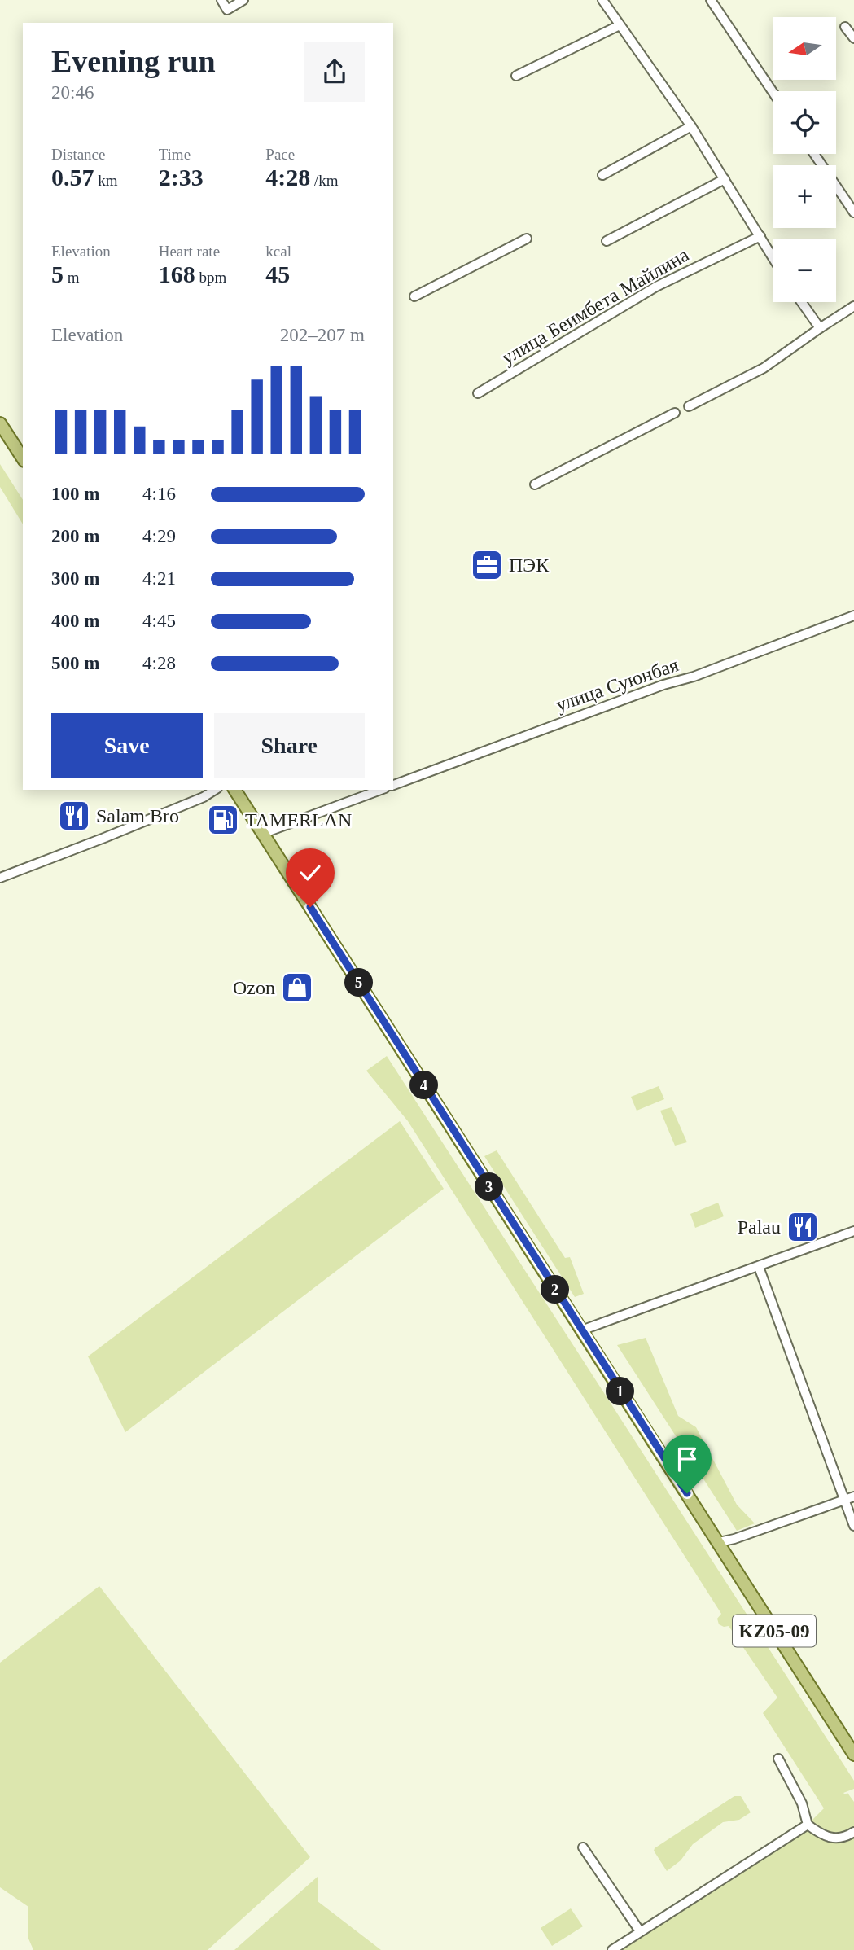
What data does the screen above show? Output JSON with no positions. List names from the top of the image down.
{
  "streets": {
    "main road": ["KZ05-09"],
    "street": ["улица Беимбета Майлина", "улица Суюнбая"]
  },
  "places": {
    "office": ["ПЭК"],
    "restaurant": ["Salam Bro", "Palau"],
    "fuel station": ["TAMERLAN"],
    "shop": ["Ozon"]
  },
  "north": "left",
  "page": {
    "map_buttons": ["+", "−"],
    "heading": ["Evening run", "20:46"],
    "stats": [
      ["Distance", "0.57 km"],
      ["Time", "2:33"],
      ["Pace", "4:28 /km"],
      ["Elevation", "5 m"],
      ["Heart rate", "168 bpm"],
      ["kcal", "45"]
    ],
    "chart": ["Elevation", "202–207 m"],
    "list": [
      {
        "name": "100 m",
        "note": "4:16"
      },
      {
        "name": "200 m",
        "note": "4:29"
      },
      {
        "name": "300 m",
        "note": "4:21"
      },
      {
        "name": "400 m",
        "note": "4:45"
      },
      {
        "name": "500 m",
        "note": "4:28"
      }
    ],
    "buttons": ["Save", "Share"],
    "pins": [
      "5",
      "4",
      "3",
      "2",
      "1"
    ]
  }
}
